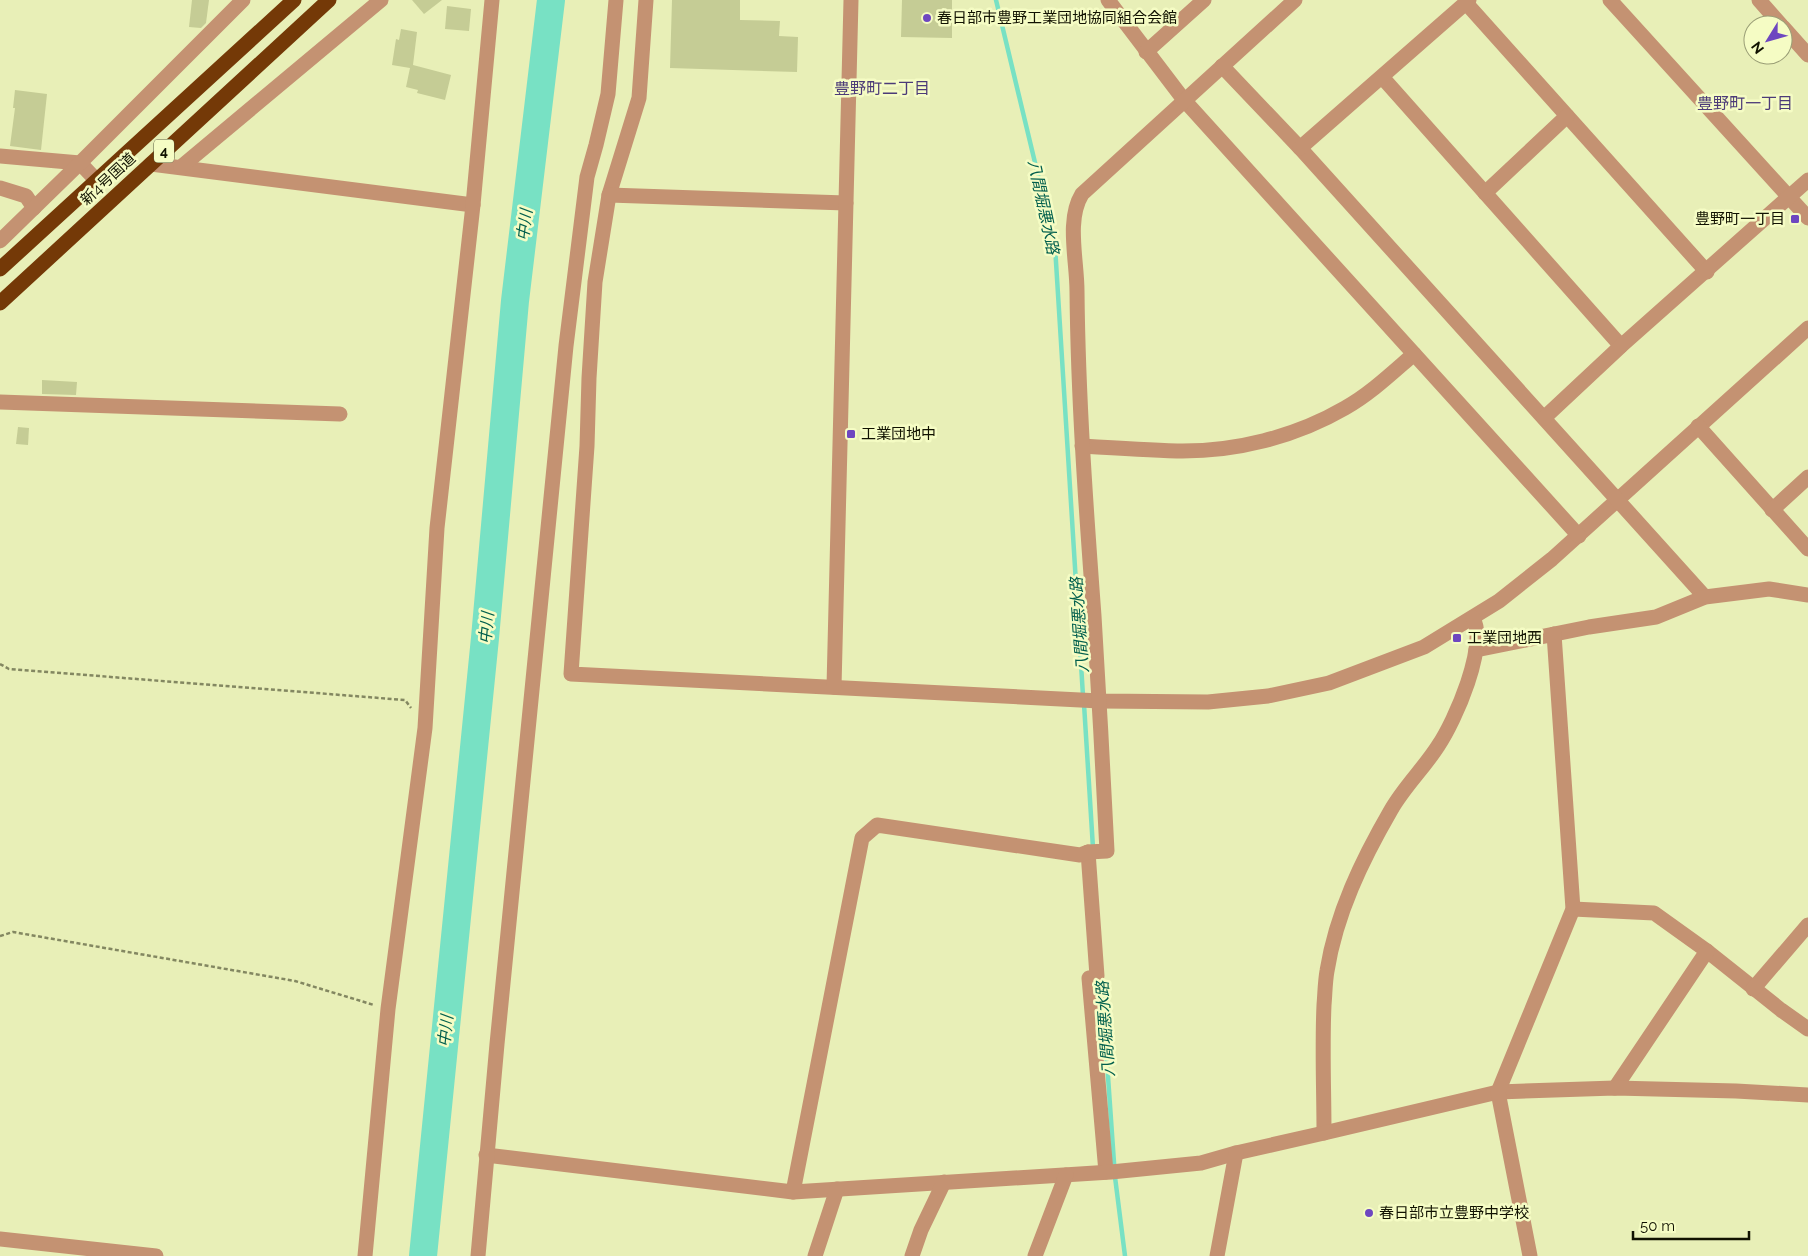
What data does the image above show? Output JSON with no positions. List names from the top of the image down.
{
  "streets": {
    "highway": ["4", "新4号国道"]
  },
  "districts": ["豊野町二丁目", "豊野町一丁目"],
  "water": ["八間堀悪水路", "中川"],
  "places": {
    "other": ["春日部市豊野工業団地協同組合会館", "春日部市立豊野中学校"],
    "transit": ["豊野町一丁目", "工業団地中", "工業団地西"]
  },
  "scale_bar": "50 m",
  "north": "bottom left"
}
